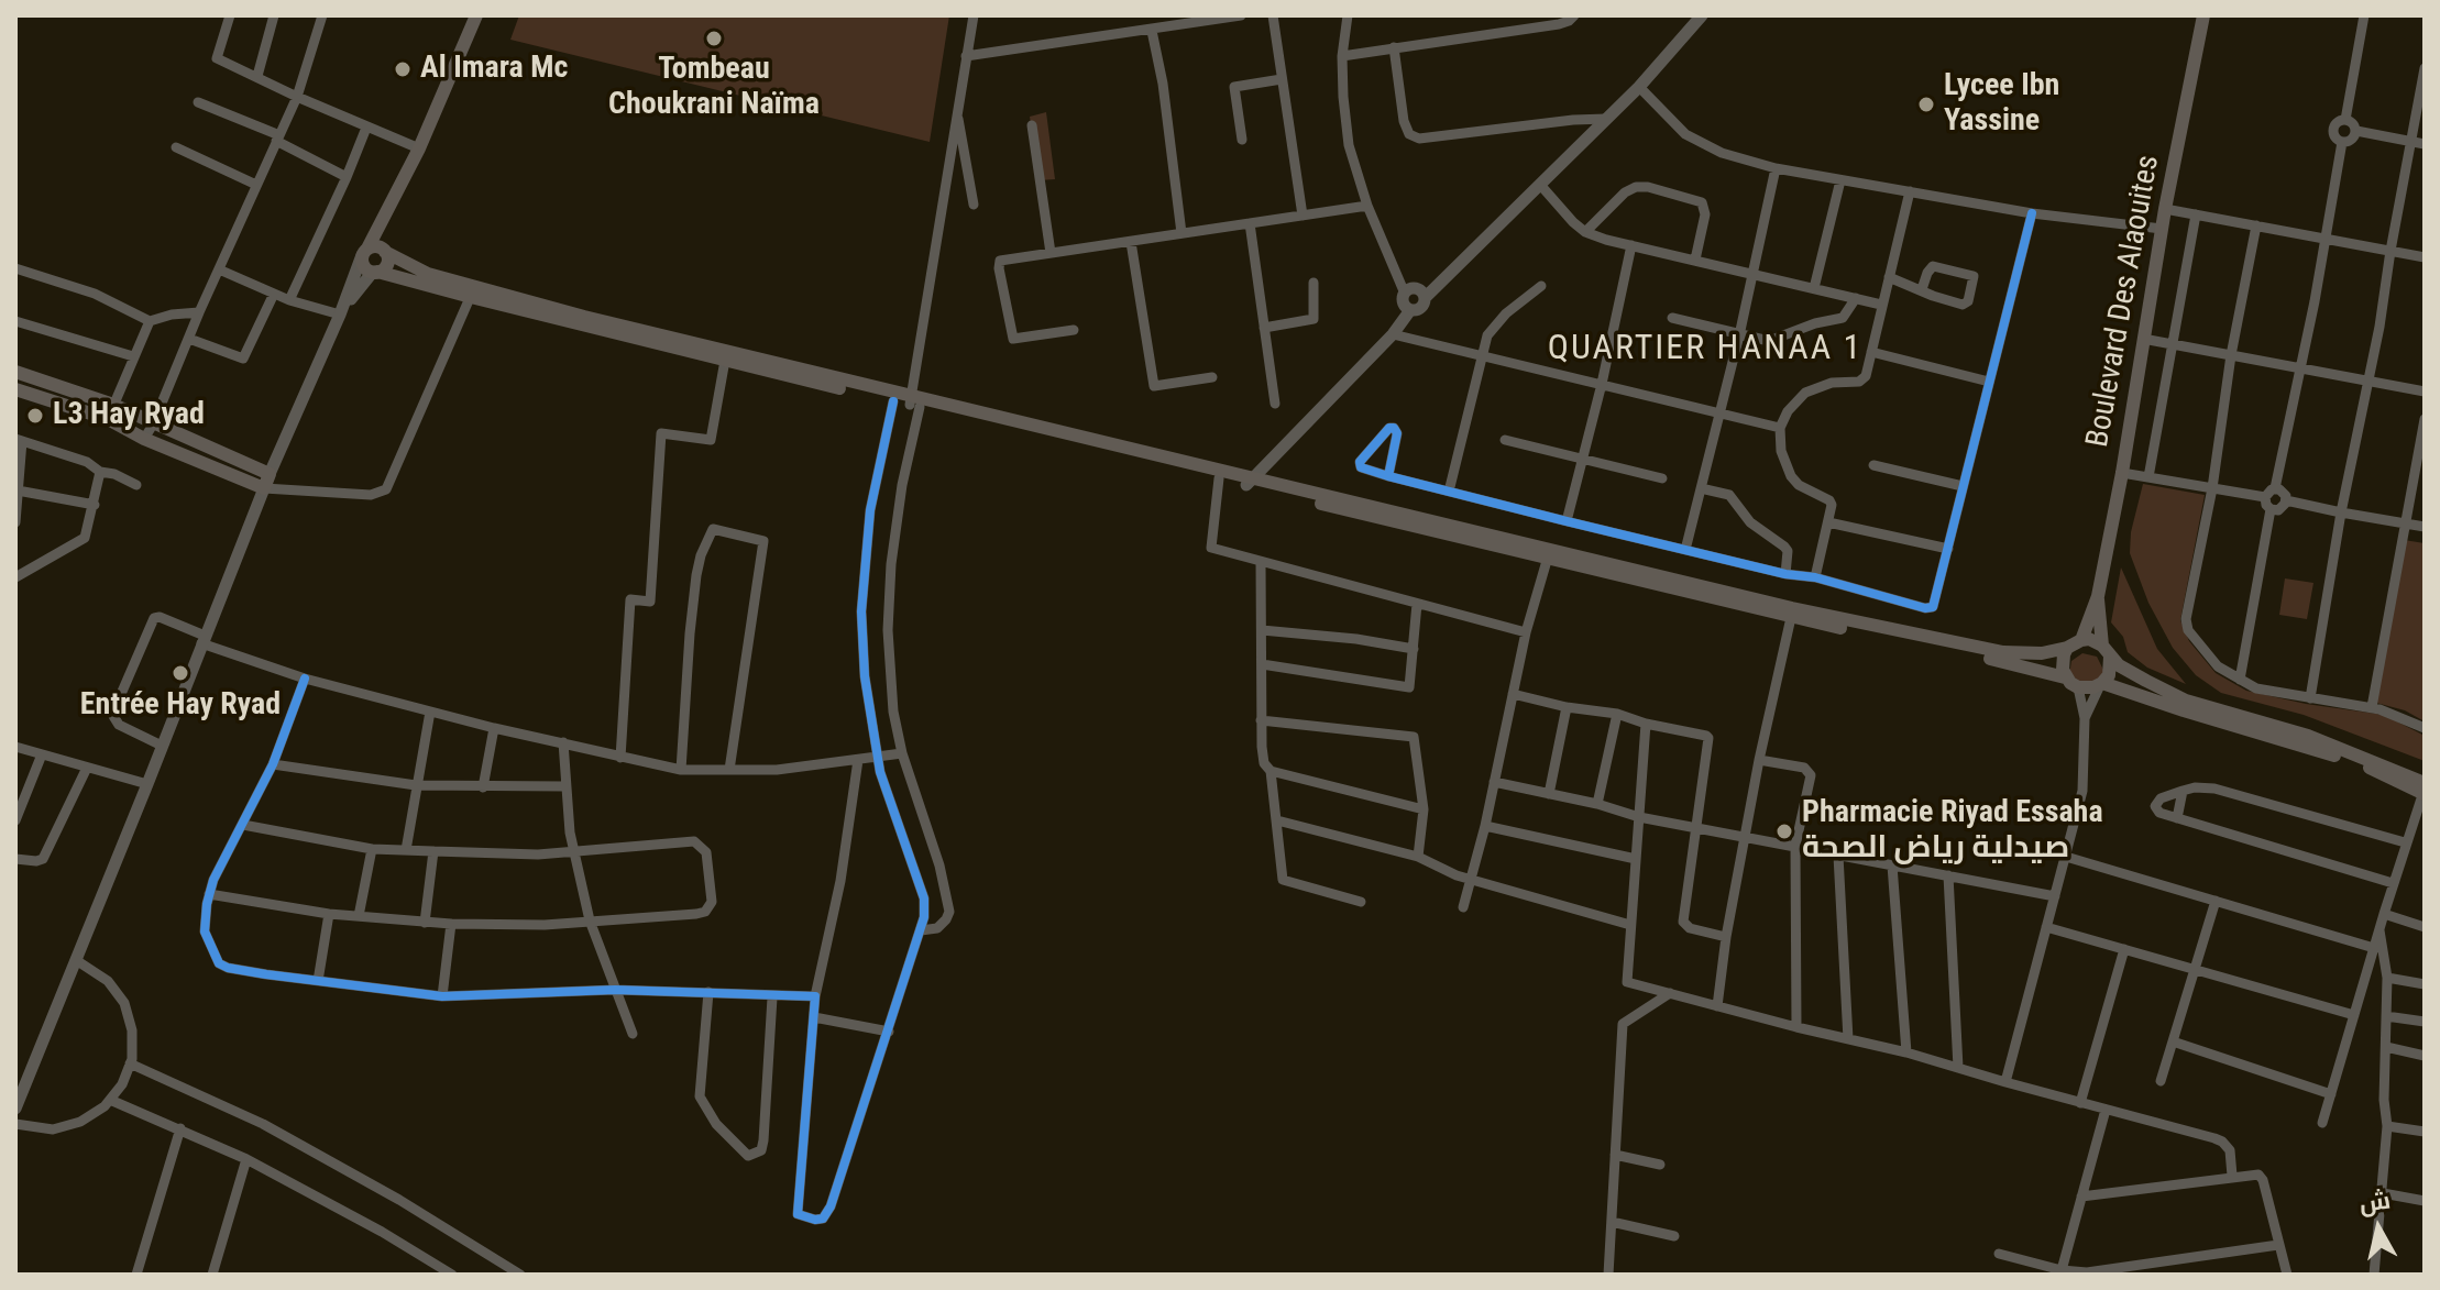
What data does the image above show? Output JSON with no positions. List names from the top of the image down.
{
  "streets": {
    "main road": ["Boulevard Des Alaouites"]
  },
  "districts": ["QUARTIER HANAA 1"],
  "places": [
    "Tombeau Choukrani Naïma",
    "Al Imara Mc",
    "Lycee Ibn Yassine",
    "L3 Hay Ryad",
    "Entrée Hay Ryad",
    "Pharmacie Riyad Essaha صيدلية رياض الصحة"
  ],
  "north": "top"
}
